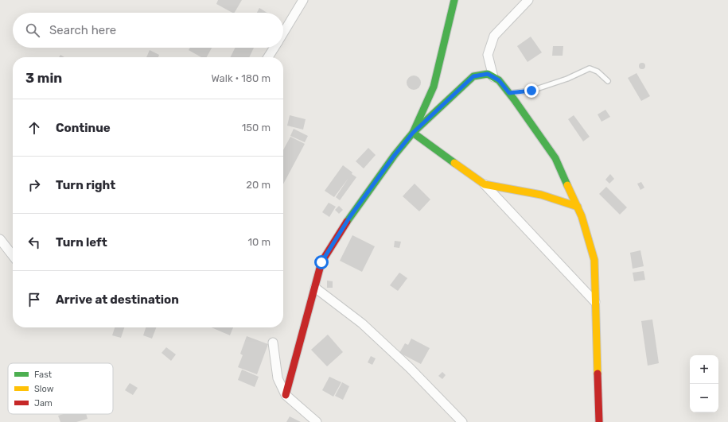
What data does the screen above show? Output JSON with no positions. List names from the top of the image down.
{
  "legend": ["Fast", "Slow", "Jam"],
  "page": {
    "search": "Search here",
    "heading": ["3 min", "Walk · 180 m"],
    "list": [
      ["Continue", "150 m"],
      ["Turn right", "20 m"],
      ["Turn left", "10 m"],
      "Arrive at destination"
    ],
    "map_buttons": ["+", "−"]
  }
}
